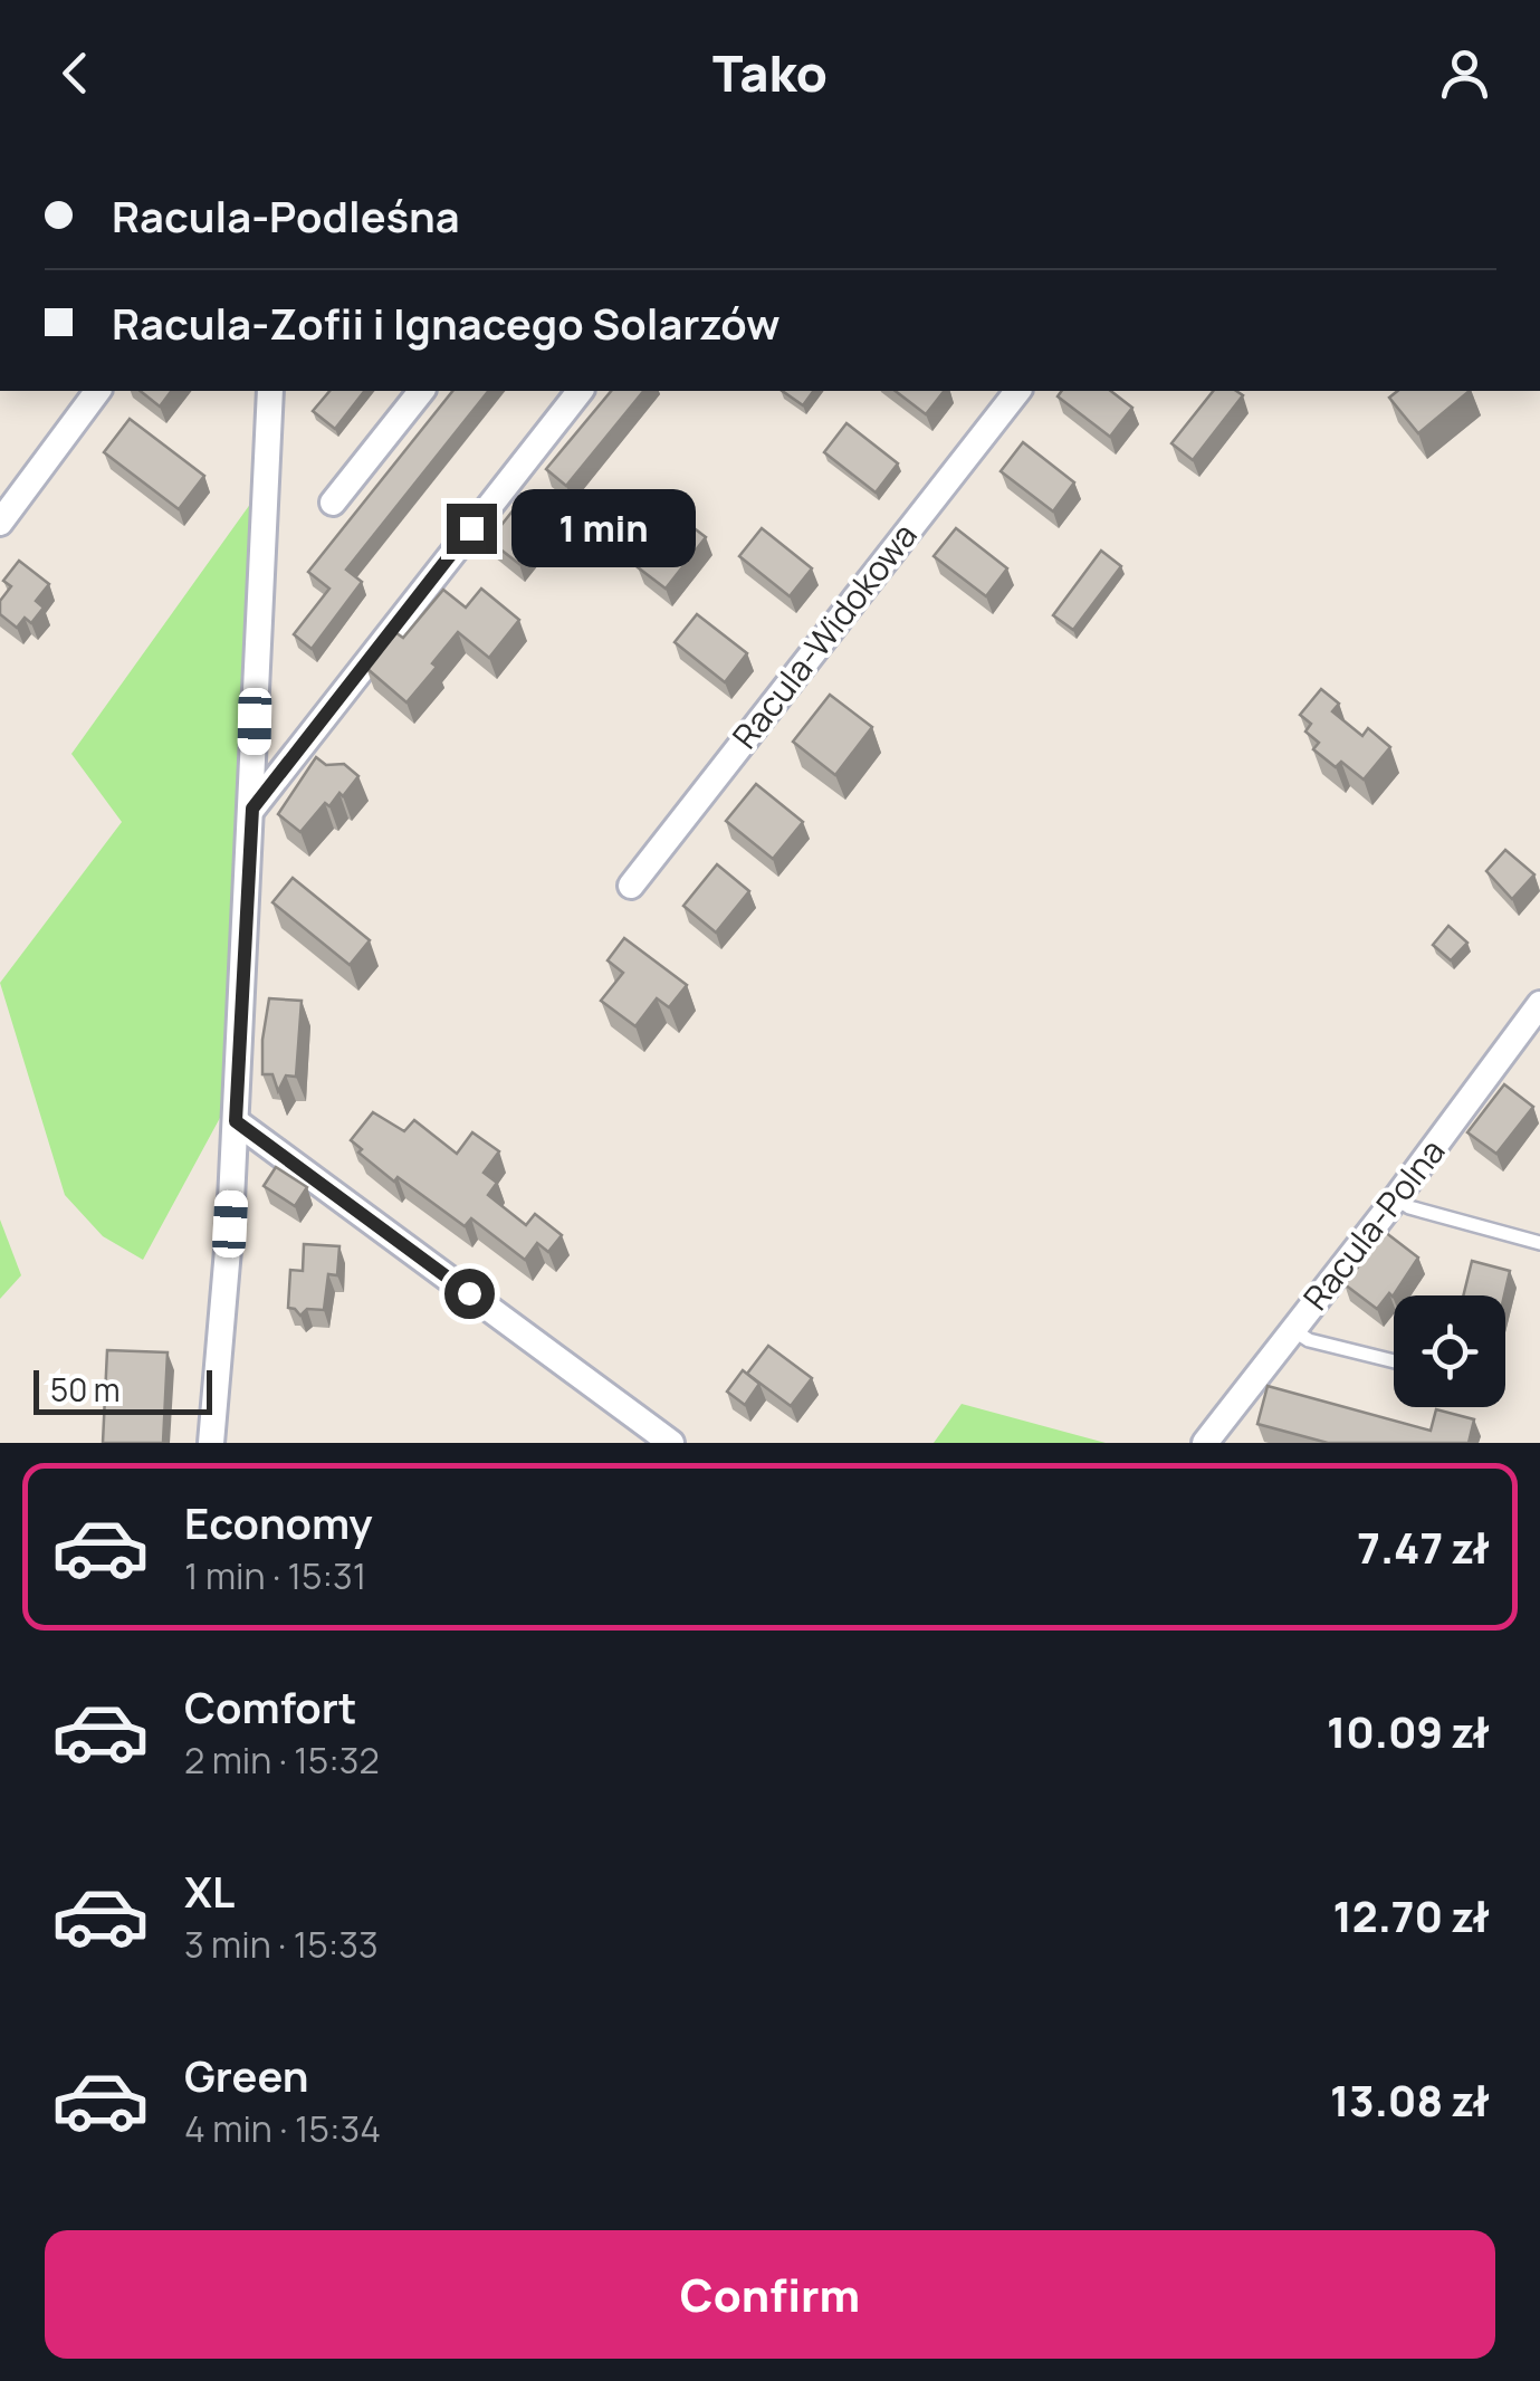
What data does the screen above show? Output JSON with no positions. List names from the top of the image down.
{
  "streets": {
    "street": ["Racula-Widokowa", "Racula-Polna"]
  },
  "scale_bar": "50 m",
  "page": {
    "header": "Tako",
    "banner": ["Racula-Podleśna", "Racula-Zofii i Ignacego Solarzów"],
    "bubble": "1 min",
    "scale": "50 m",
    "list": [
      {
        "name": "Economy",
        "note": "1 min · 15:31",
        "value": "7.47 zł"
      },
      {
        "name": "Comfort",
        "note": "2 min · 15:32",
        "value": "10.09 zł"
      },
      {
        "name": "XL",
        "note": "3 min · 15:33",
        "value": "12.70 zł"
      },
      {
        "name": "Green",
        "note": "4 min · 15:34",
        "value": "13.08 zł"
      }
    ],
    "buttons": "Confirm"
  }
}
